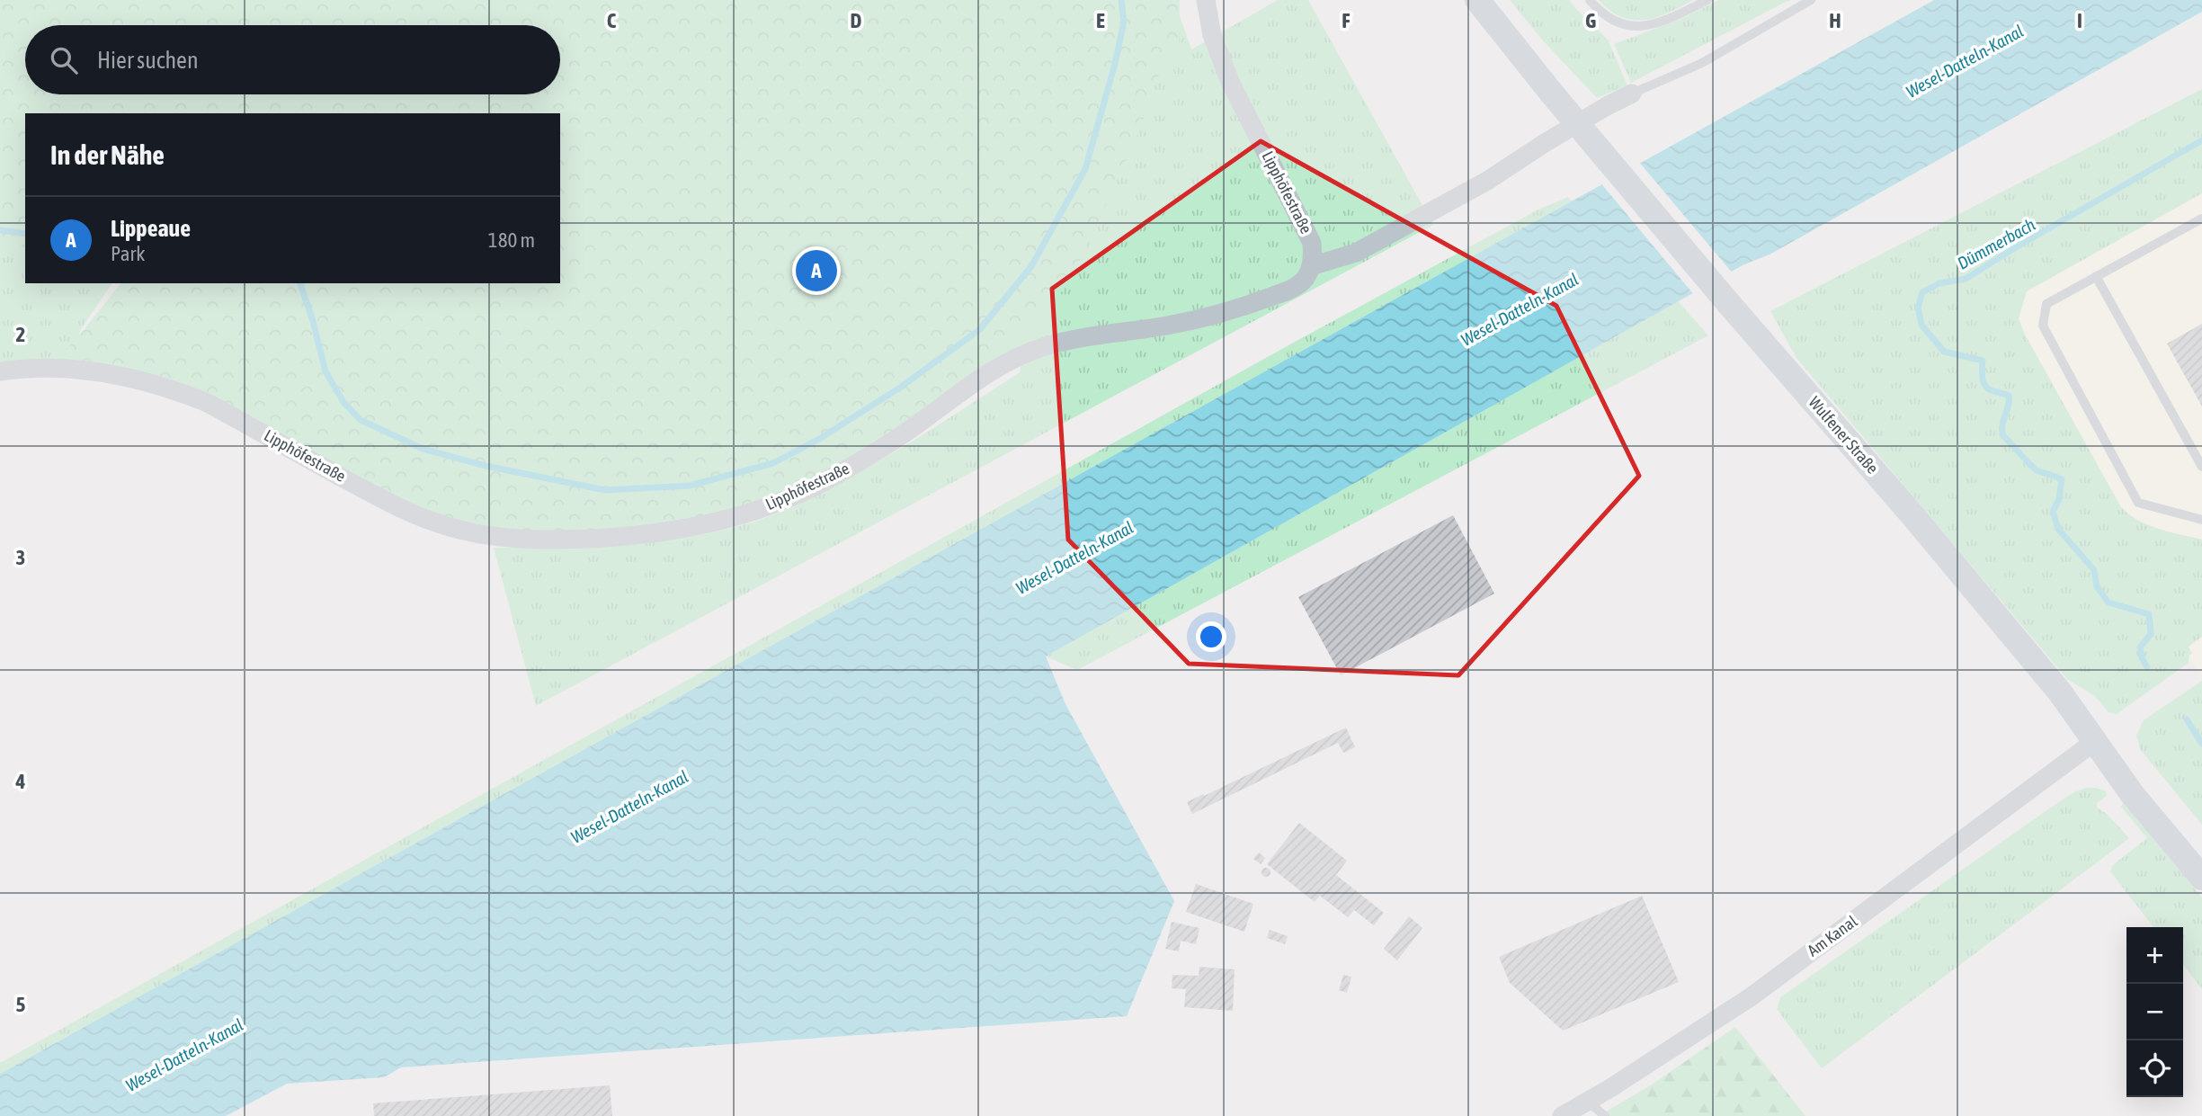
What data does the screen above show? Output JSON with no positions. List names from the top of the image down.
{
  "streets": {
    "main road": ["Wulfener Straße"],
    "street": ["Lipphöfestraße", "Am Kanal"]
  },
  "crossings": [
    ["Wulfener Straße", "Am Kanal"]
  ],
  "water": ["Wesel-Datteln-Kanal", "Dümmerbach"],
  "page": {
    "search": "Hier suchen",
    "heading": "In der Nähe",
    "list": [
      {
        "mark": "A",
        "name": "Lippeaue",
        "note": "Park",
        "value": "180 m"
      }
    ],
    "pins": "A",
    "map_buttons": ["+", "−"]
  },
  "grid": {
    "columns": [
      "C",
      "D",
      "E",
      "F",
      "G",
      "H",
      "I"
    ],
    "rows": [
      "2",
      "3",
      "4",
      "5"
    ]
  }
}
